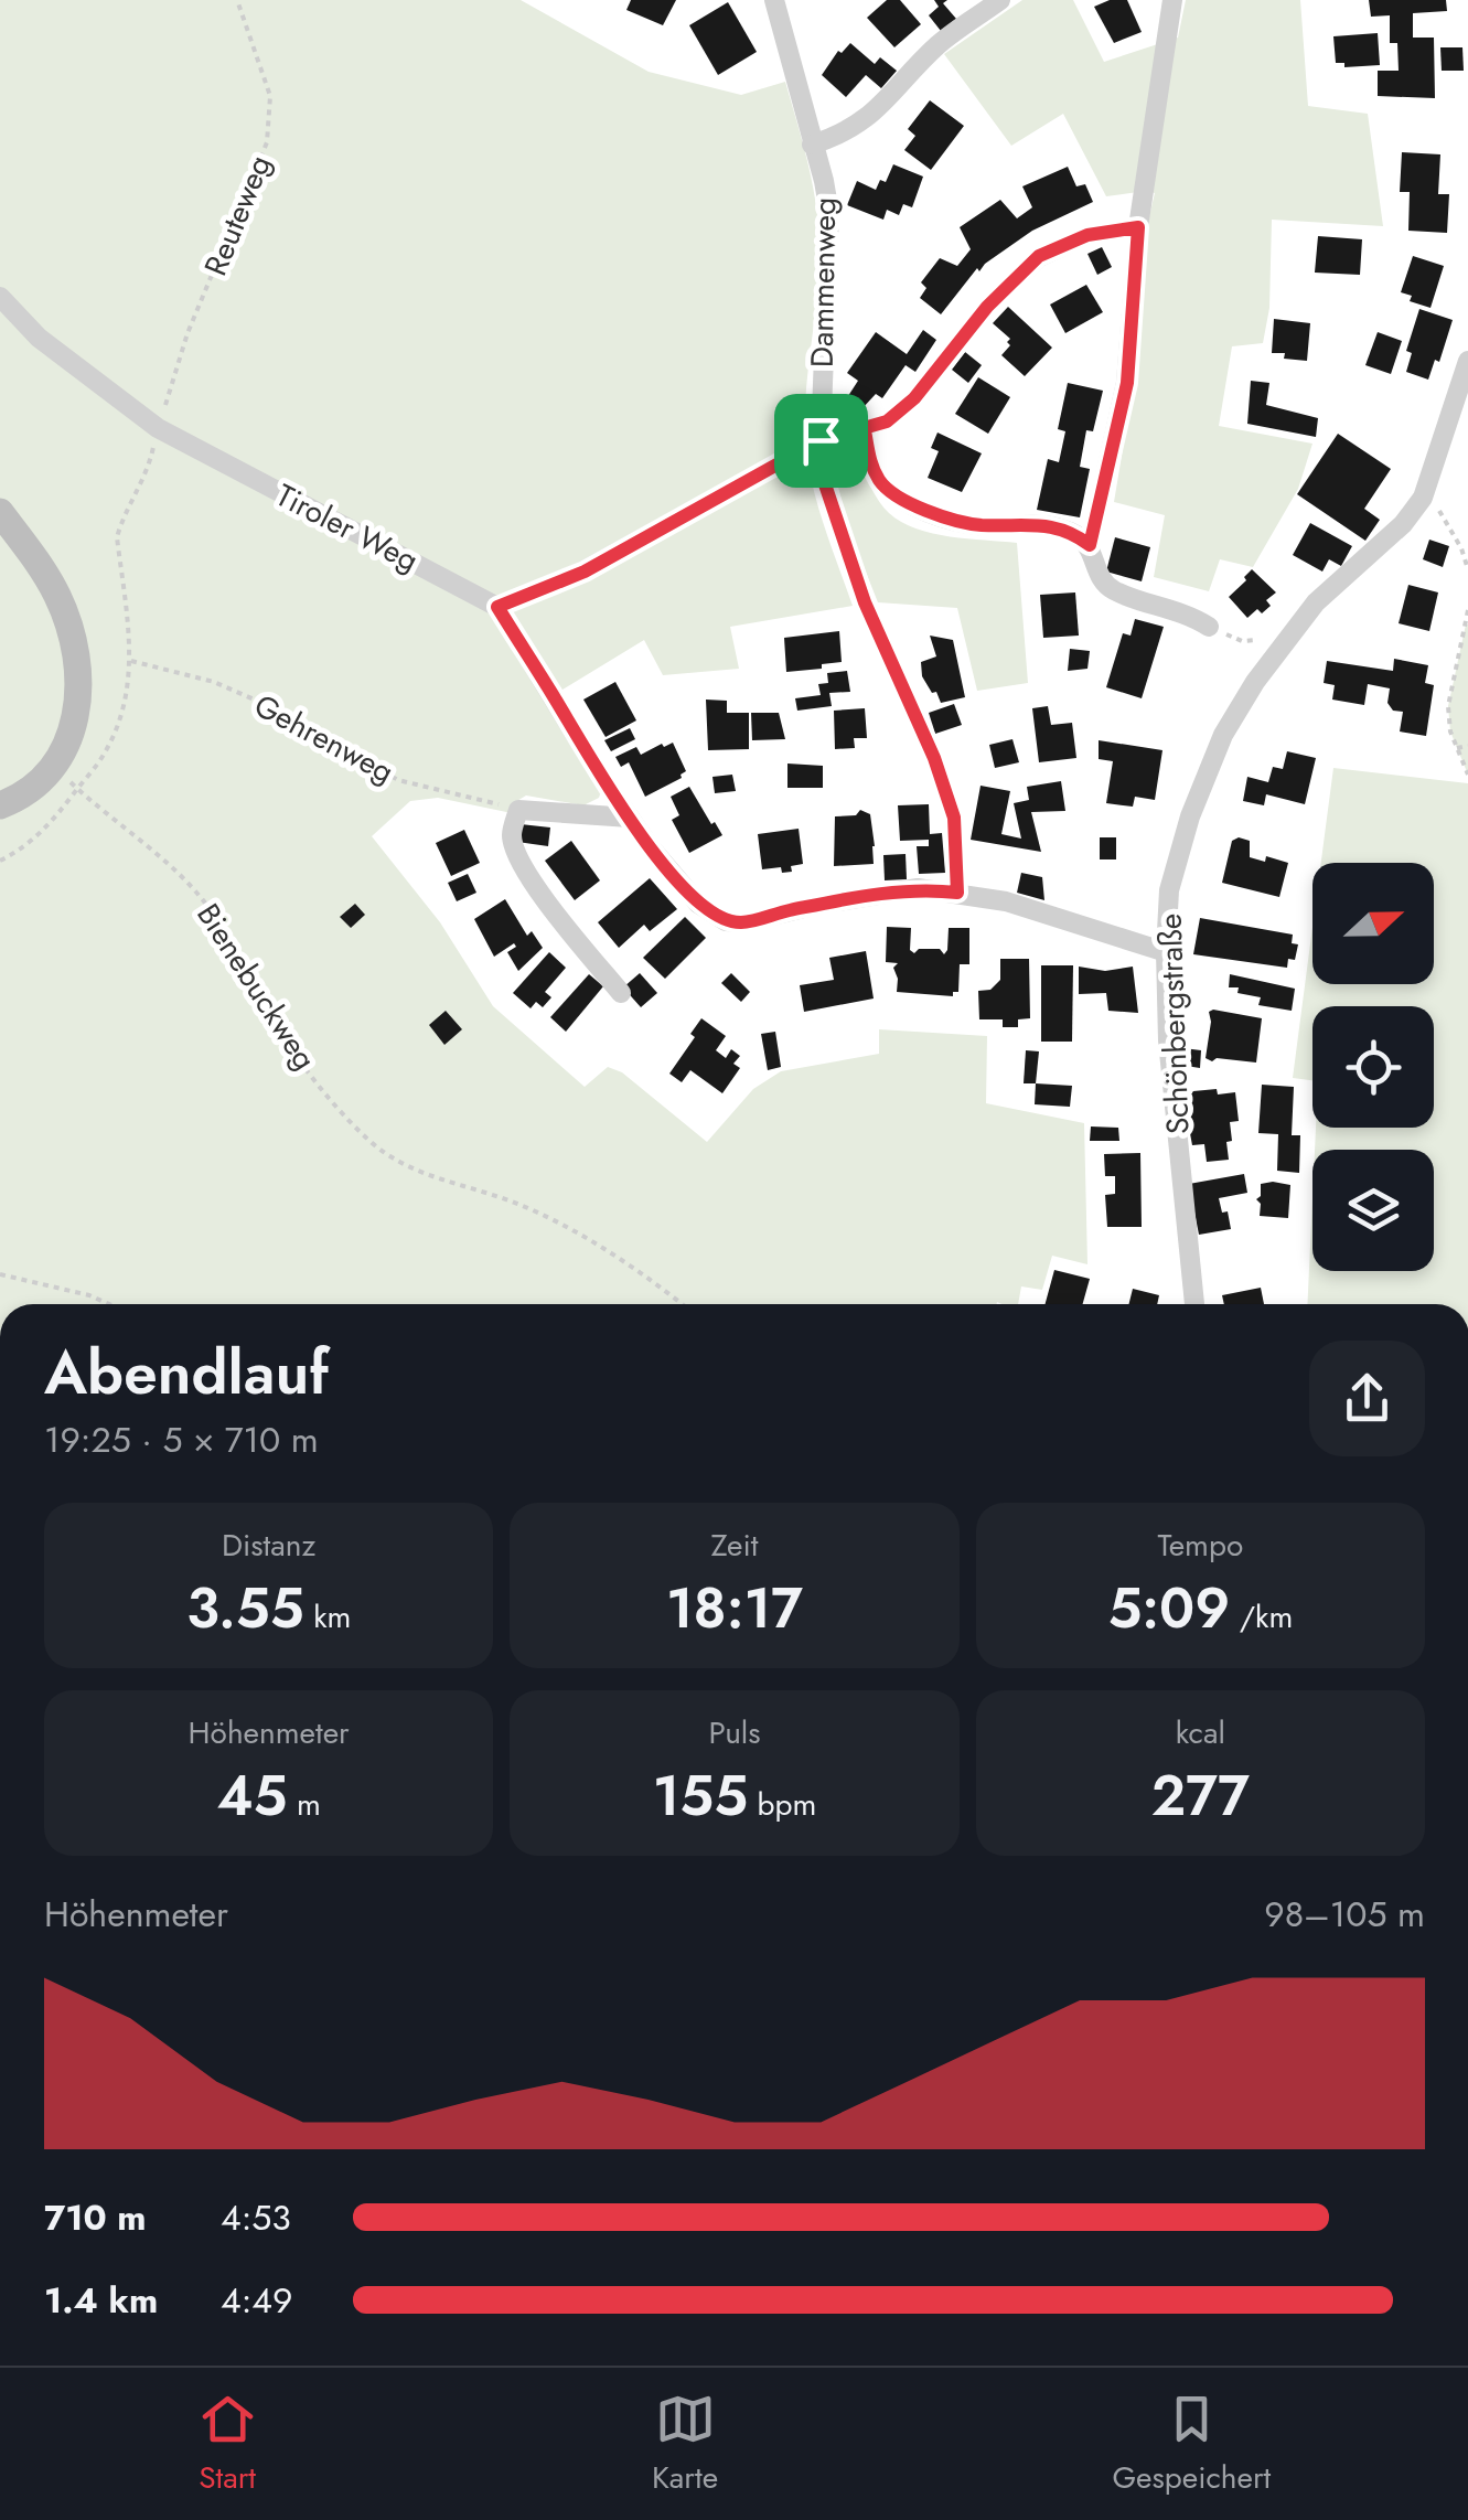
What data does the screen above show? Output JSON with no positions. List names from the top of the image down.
{
  "streets": {
    "street": ["Dammenweg", "Tiroler Weg", "Schönbergstraße"],
    "path": ["Reuteweg", "Gehrenweg", "Bienebuckweg"]
  },
  "crossings": [
    ["Reuteweg", "Tiroler Weg"],
    ["Reuteweg", "Gehrenweg"],
    ["Reuteweg", "Bienebuckweg"]
  ],
  "north": "right",
  "page": {
    "heading": ["Abendlauf", "19:25 · 5 × 710 m"],
    "stats": [
      ["Distanz", "3.55 km"],
      ["Zeit", "18:17"],
      ["Tempo", "5:09 /km"],
      ["Höhenmeter", "45 m"],
      ["Puls", "155 bpm"],
      ["kcal", "277"]
    ],
    "chart": ["Höhenmeter", "98–105 m"],
    "list": [
      {
        "name": "710 m",
        "note": "4:53"
      },
      {
        "name": "1.4 km",
        "note": "4:49"
      }
    ],
    "tabs": ["Start", "Karte", "Gespeichert"]
  }
}
